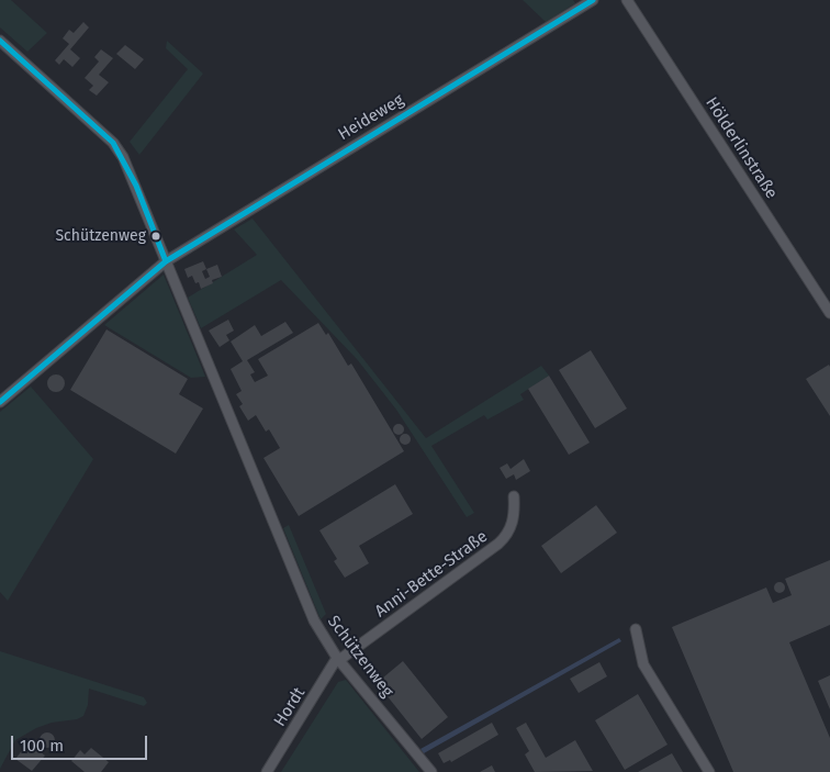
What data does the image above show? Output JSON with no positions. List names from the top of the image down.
{
  "streets": {
    "street": [
      "Heideweg",
      "Hölderlinstraße",
      "Anni-Bette-Straße",
      "Schützenweg",
      "Hordt"
    ]
  },
  "crossings": [
    ["Heideweg", "Schützenweg"],
    ["Anni-Bette-Straße", "Schützenweg"],
    ["Anni-Bette-Straße", "Hordt"],
    ["Schützenweg", "Hordt"]
  ],
  "places": ["Schützenweg"],
  "scale_bar": "100 m"
}
